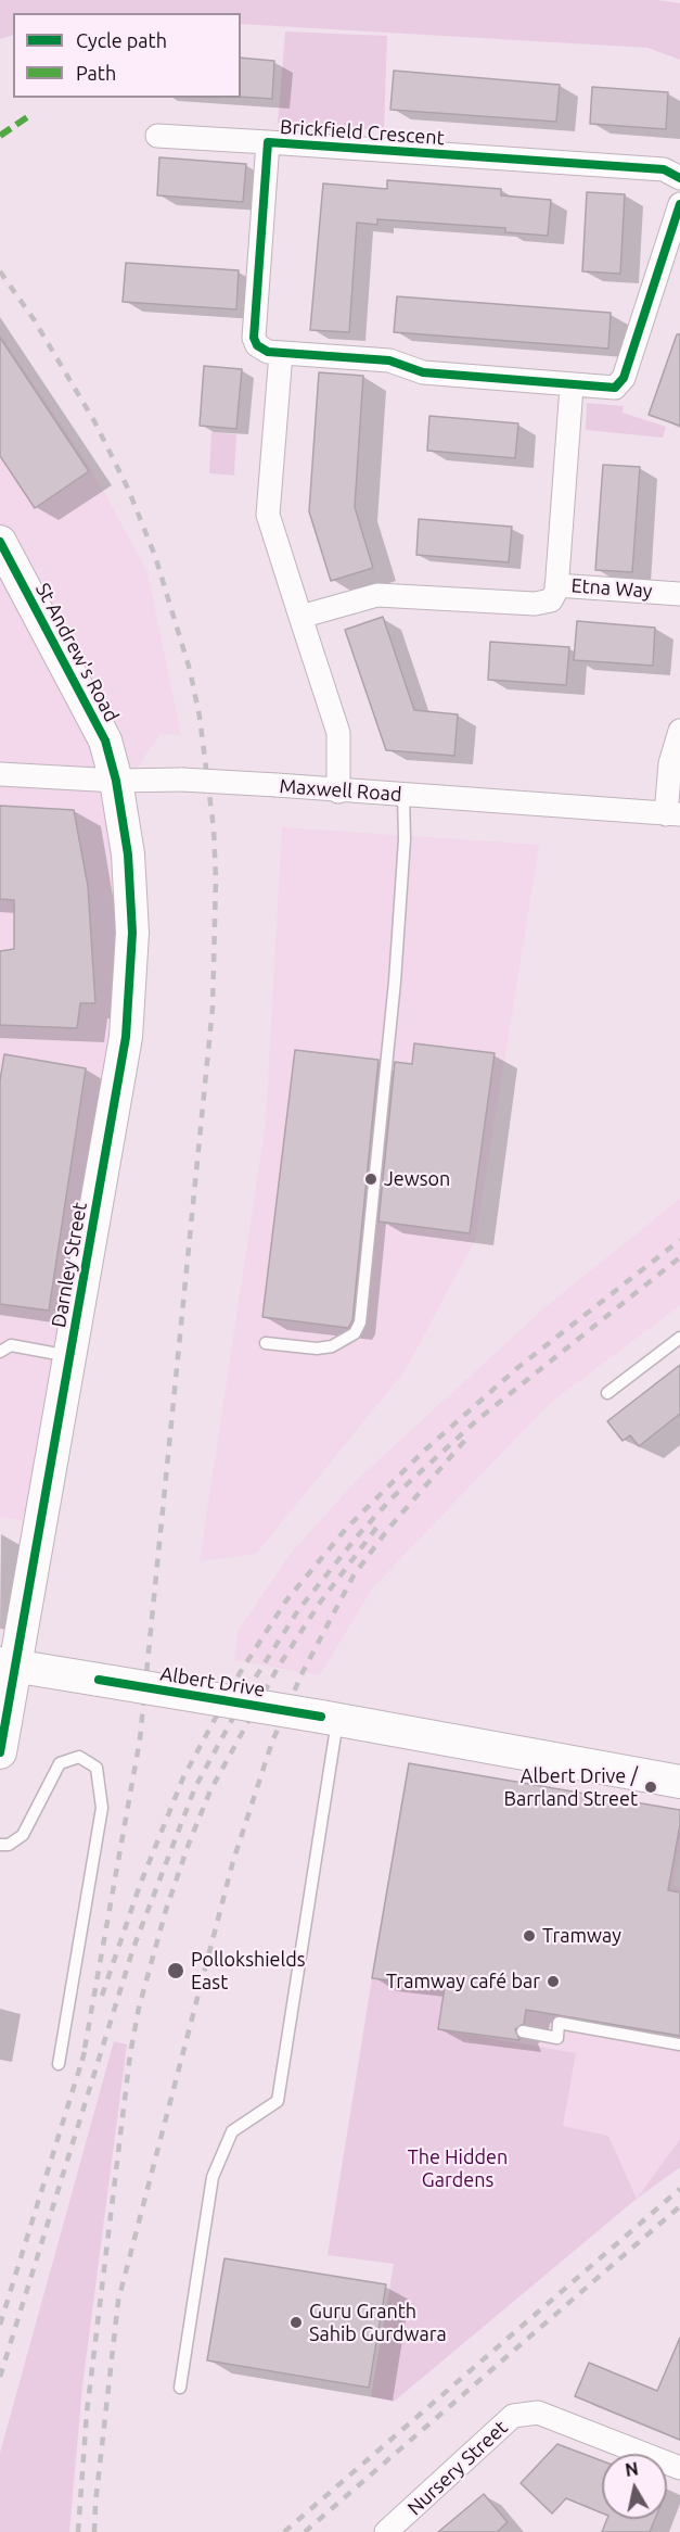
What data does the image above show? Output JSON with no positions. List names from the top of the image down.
{
  "streets": {
    "street": [
      "Brickfield Crescent",
      "Etna Way",
      "St Andrew's Road",
      "Maxwell Road",
      "Darnley Street",
      "Albert Drive",
      "Nursery Street"
    ]
  },
  "crossings": [
    ["St Andrew's Road", "Maxwell Road"],
    ["St Andrew's Road", "Darnley Street"],
    ["Maxwell Road", "Darnley Street"],
    ["Darnley Street", "Albert Drive"]
  ],
  "parks": ["The Hidden Gardens"],
  "places": [
    "Jewson",
    "Albert Drive / Barrland Street",
    "Tramway",
    "Pollokshields East",
    "Tramway café bar",
    "Guru Granth Sahib Gurdwara"
  ],
  "legend": ["Cycle path", "Path"],
  "north": "top"
}
